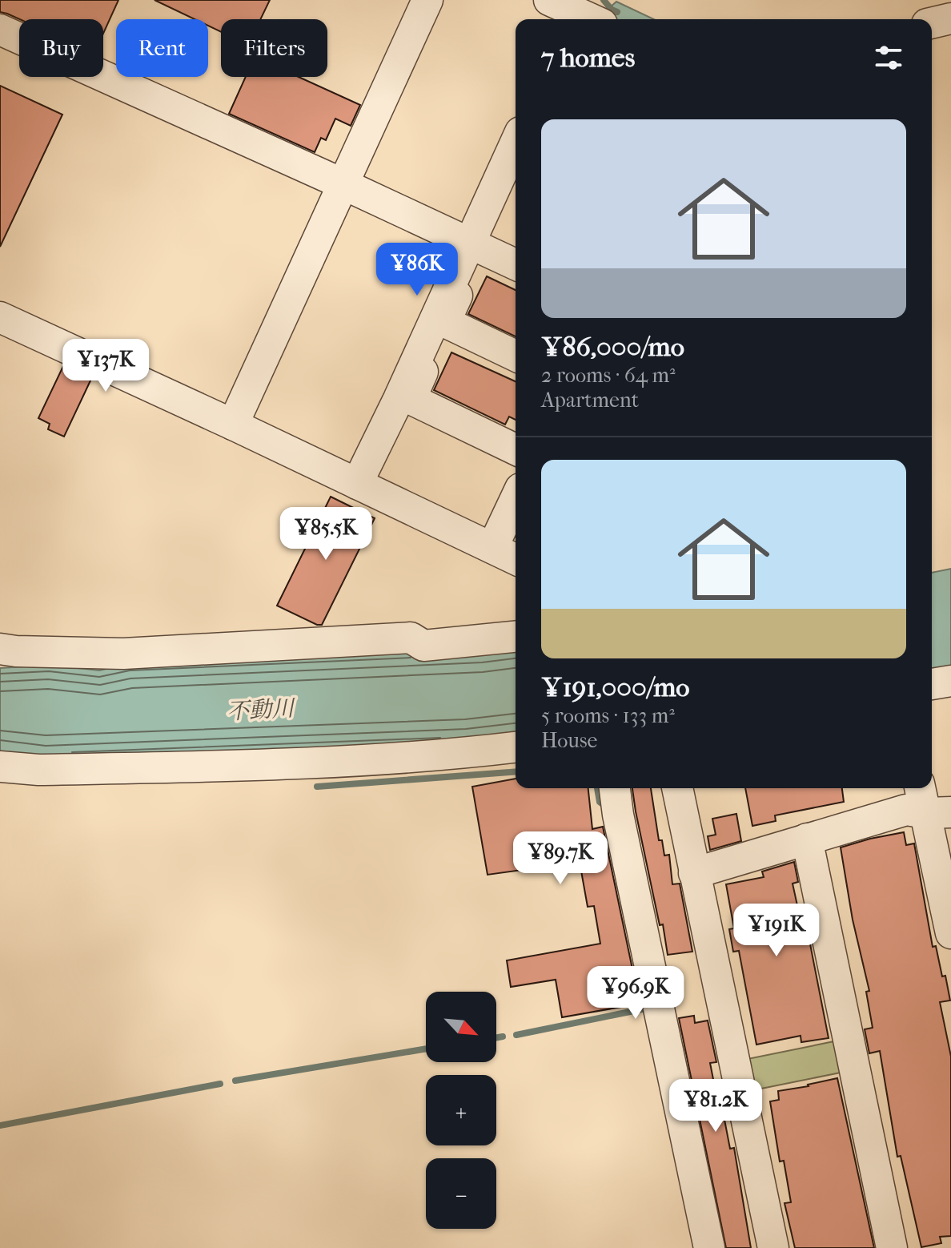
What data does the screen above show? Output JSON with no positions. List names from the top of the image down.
{
  "water": ["不動川"],
  "north": "bottom right",
  "page": {
    "chip": ["Buy", "Rent", "Filters"],
    "heading": "7 homes",
    "list": [
      {
        "name": "¥86,000/mo",
        "note": "2 rooms · 64 m² · Apartment"
      },
      {
        "name": "¥191,000/mo",
        "note": "5 rooms · 133 m² · House"
      }
    ],
    "price": [
      "¥86K",
      "¥137K",
      "¥85.5K",
      "¥89.7K",
      "¥191K",
      "¥96.9K",
      "¥81.2K"
    ],
    "map_buttons": ["+", "−"]
  }
}
